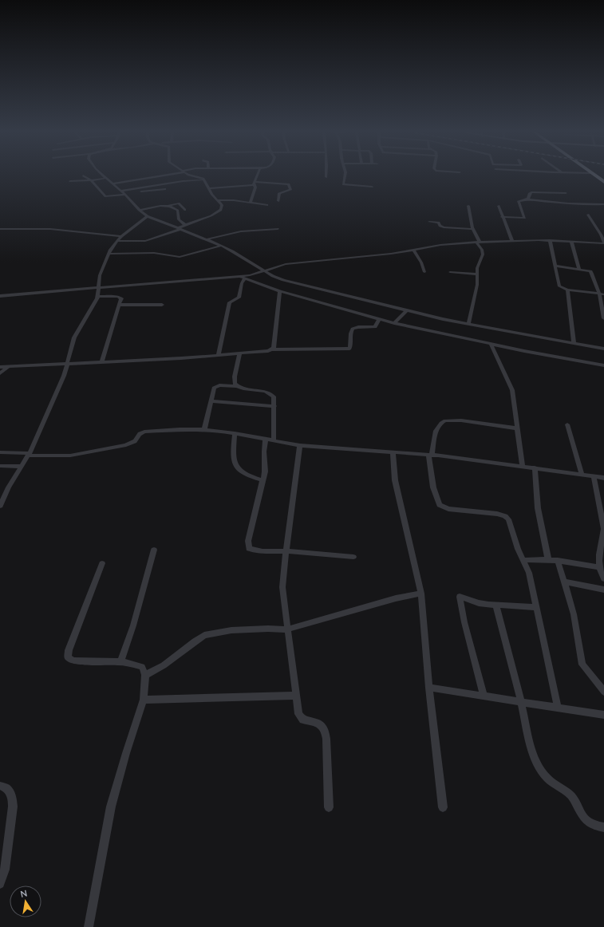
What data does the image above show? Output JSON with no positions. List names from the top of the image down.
{
  "north": "top"
}
